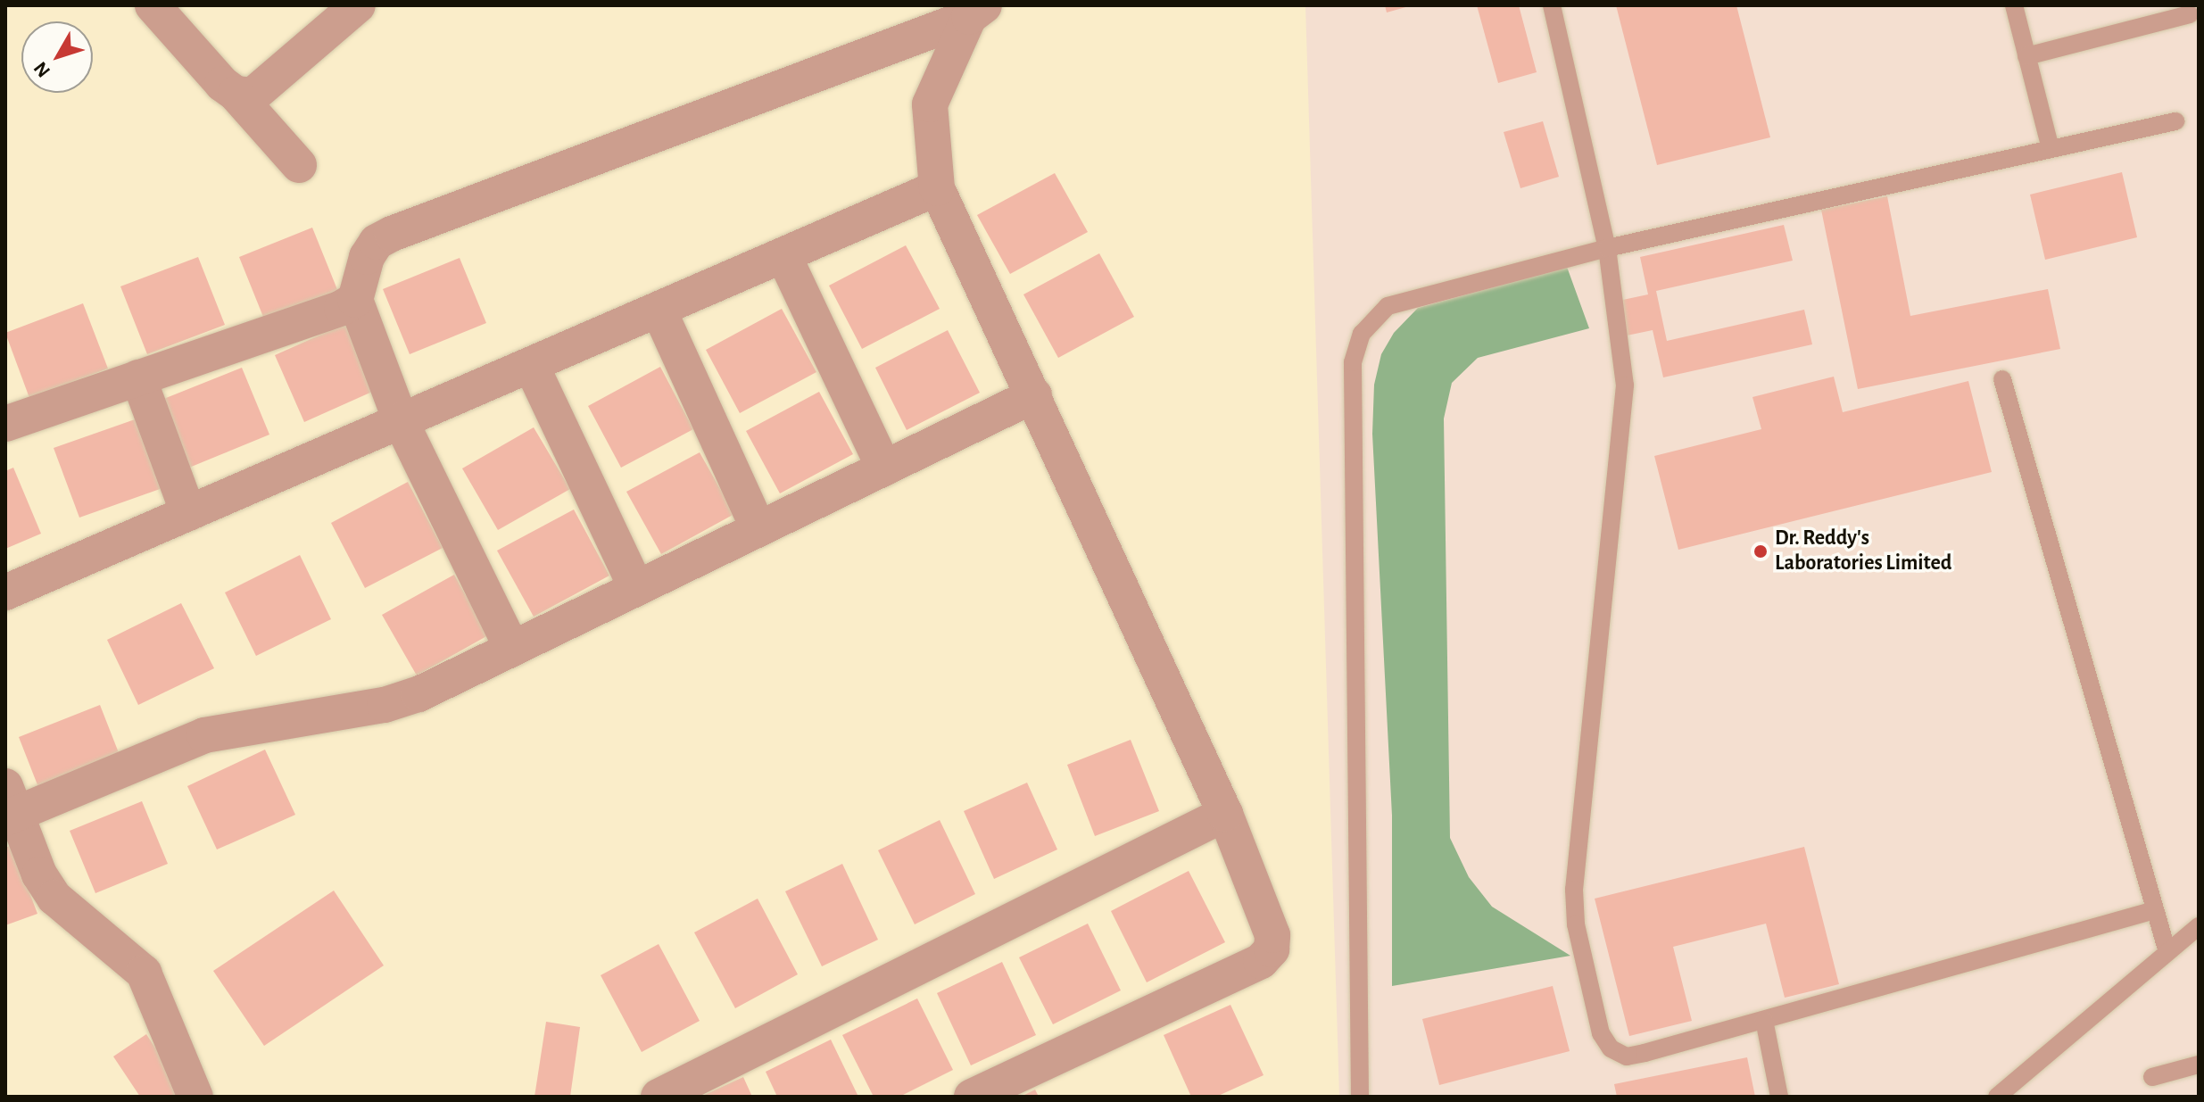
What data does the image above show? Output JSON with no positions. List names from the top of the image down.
{
  "places": ["Dr. Reddy's Laboratories Limited"],
  "north": "bottom left"
}
